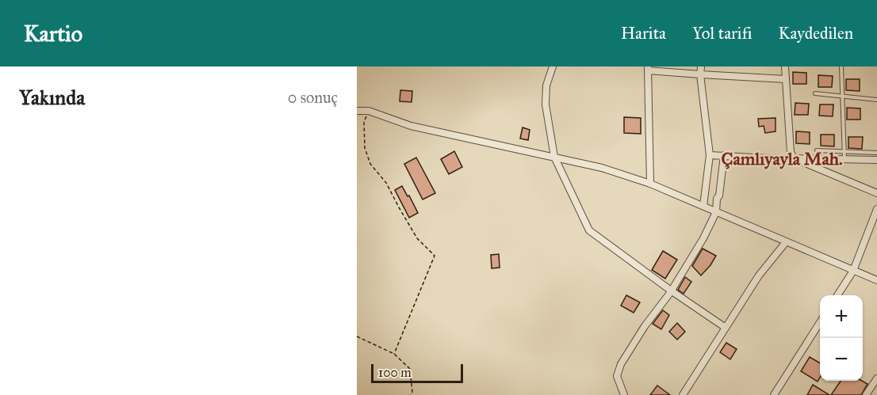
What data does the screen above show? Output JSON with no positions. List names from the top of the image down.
{
  "districts": ["Çamlıyayla Mah."],
  "scale_bar": "100 m",
  "page": {
    "header": "Kartio",
    "nav": ["Harita", "Yol tarifi", "Kaydedilen"],
    "heading": ["Yakında", "0 sonuç"],
    "map_buttons": ["+", "−"],
    "scale": "100 m"
  }
}
